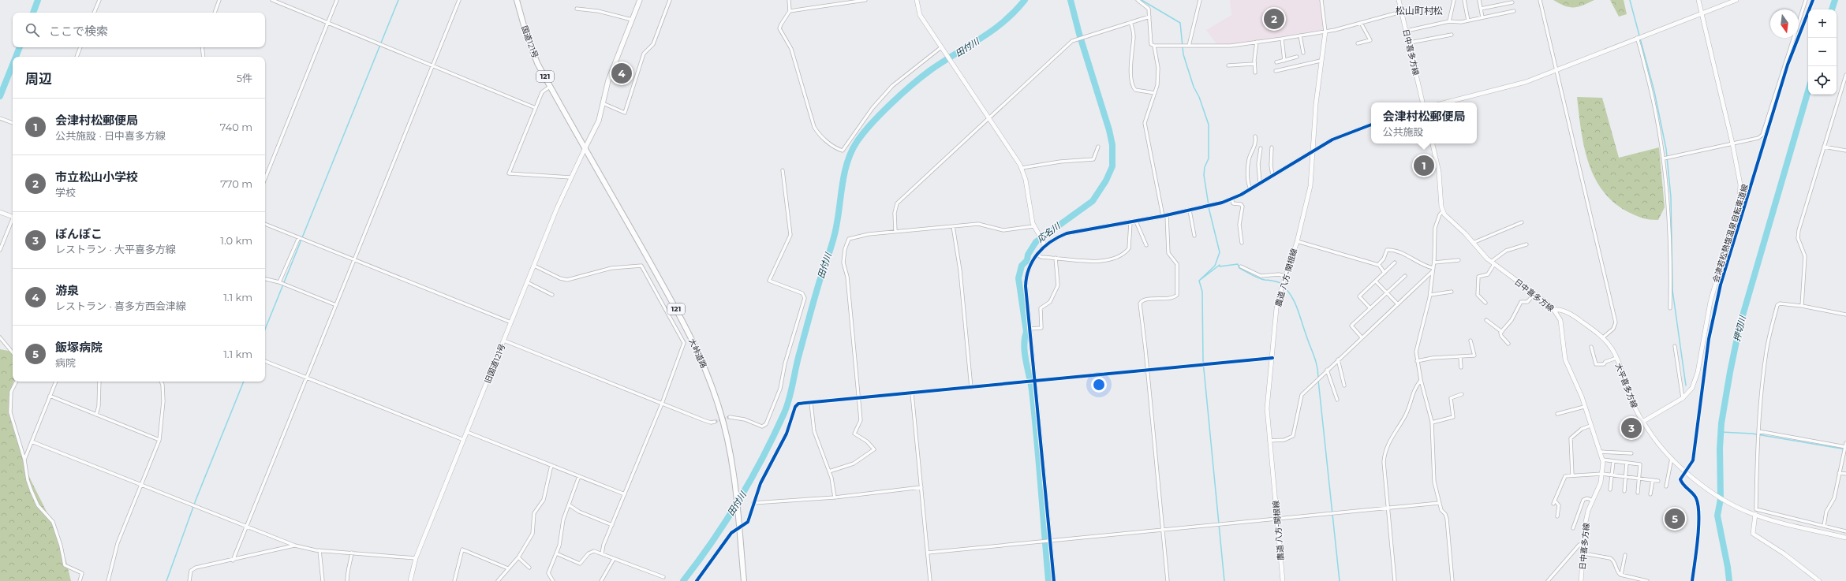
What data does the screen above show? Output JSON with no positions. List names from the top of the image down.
{
  "streets": {
    "highway": ["国道121号", "121", "大峠道路"],
    "street": [
      "日中喜多方線",
      "農道 八方-関根線",
      "旧国道121号",
      "大平喜多方線"
    ],
    "cycle path": ["会津若松熱塩温泉自転車道線"]
  },
  "crossings": [
    ["国道121号", "大峠道路"],
    ["国道121号", "旧国道121号"],
    ["日中喜多方線", "大平喜多方線"],
    ["大峠道路", "旧国道121号"]
  ],
  "districts": ["松山町村松"],
  "water": ["田付川", "応名川", "押切川"],
  "north": "bottom",
  "page": {
    "pins": [
      "2",
      "4",
      "1",
      "3",
      "5"
    ],
    "map_buttons": ["+", "−"],
    "search": "ここで検索",
    "heading": ["周辺", "5件"],
    "list": [
      {
        "mark": "1",
        "name": "会津村松郵便局",
        "note": "公共施設 · 日中喜多方線",
        "value": "740 m"
      },
      {
        "mark": "2",
        "name": "市立松山小学校",
        "note": "学校",
        "value": "770 m"
      },
      {
        "mark": "3",
        "name": "ぽんぽこ",
        "note": "レストラン · 大平喜多方線",
        "value": "1.0 km"
      },
      {
        "mark": "4",
        "name": "游泉",
        "note": "レストラン · 喜多方西会津線",
        "value": "1.1 km"
      },
      {
        "mark": "5",
        "name": "飯塚病院",
        "note": "病院",
        "value": "1.1 km"
      }
    ],
    "popup": ["会津村松郵便局", "公共施設"]
  }
}
